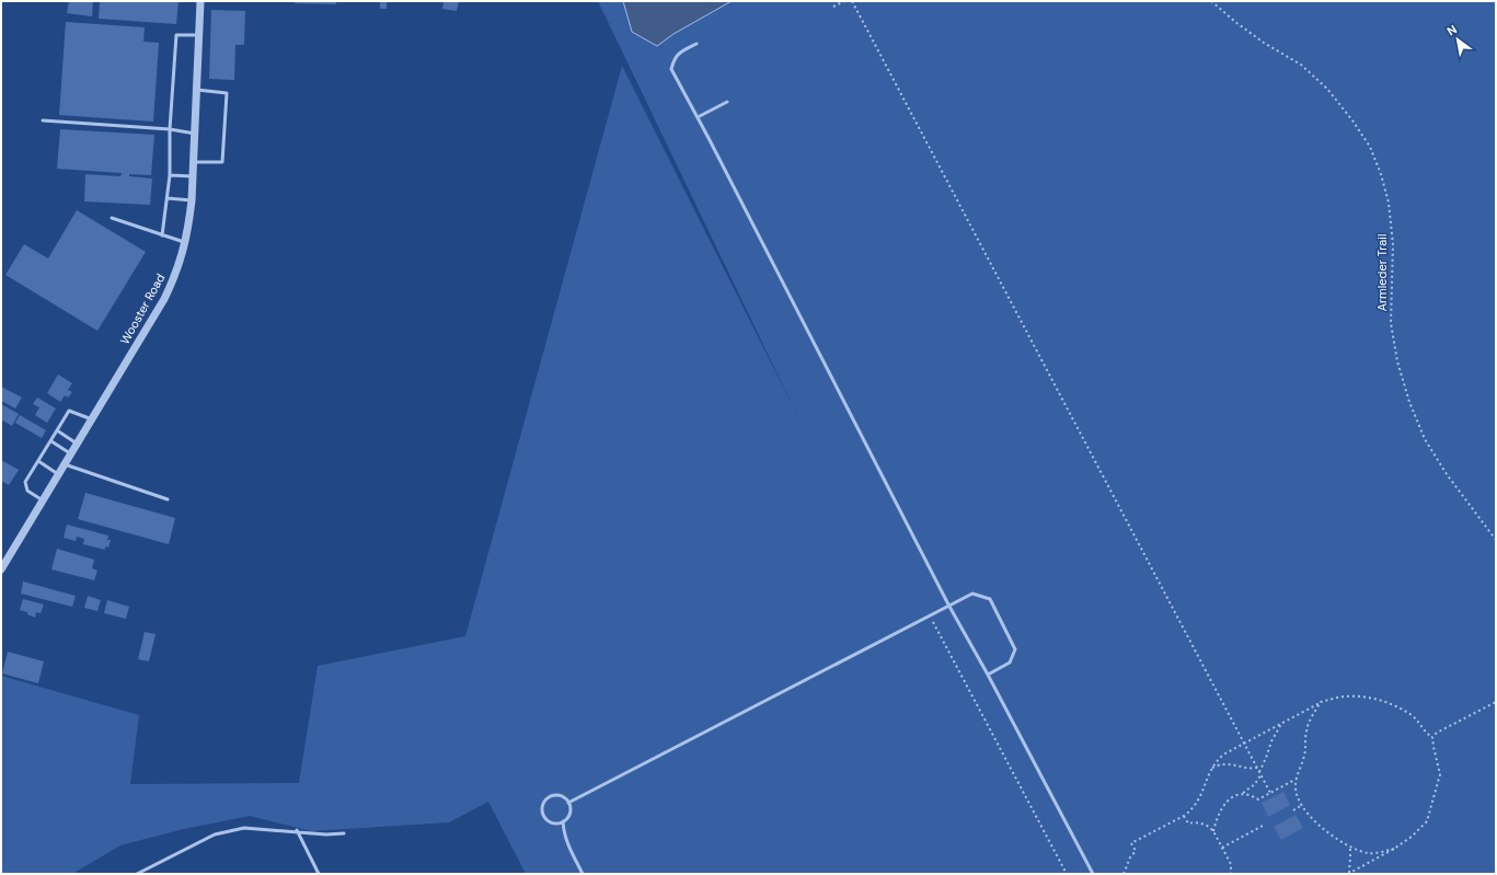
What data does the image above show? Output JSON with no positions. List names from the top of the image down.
{
  "streets": {
    "street": ["Wooster Road"],
    "path": ["Armleder Trail"]
  },
  "north": "top left"
}
